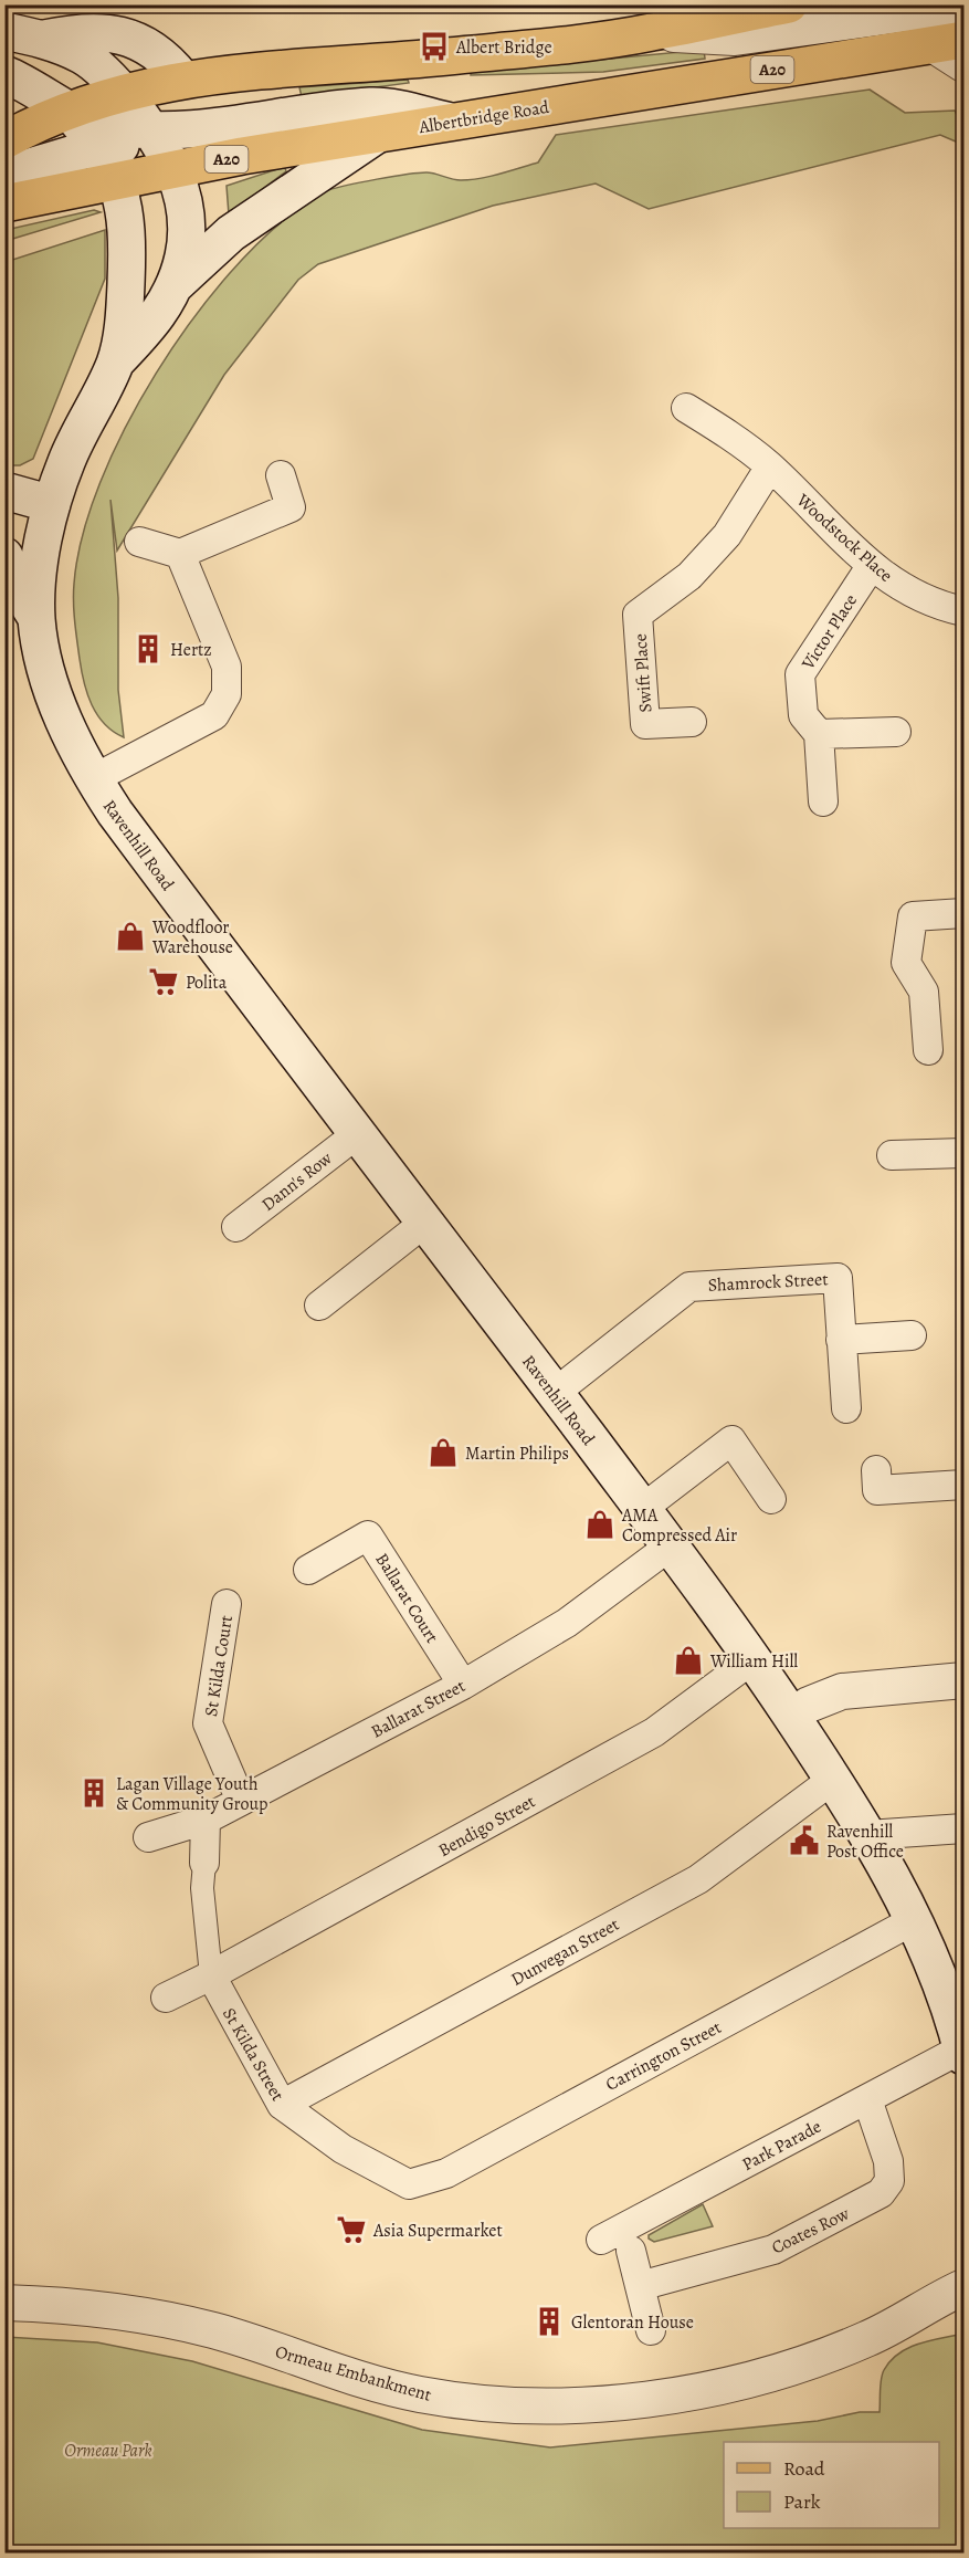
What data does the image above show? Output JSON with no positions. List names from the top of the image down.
{
  "streets": {
    "main road": ["A20", "Albertbridge Road", "Ravenhill Road"],
    "street": [
      "Woodstock Place",
      "Victor Place",
      "Swift Place",
      "Dann's Row",
      "Shamrock Street",
      "Ballarat Court",
      "St Kilda Court",
      "Ballarat Street",
      "Bendigo Street",
      "Dunvegan Street",
      "St Kilda Street",
      "Carrington Street",
      "Park Parade",
      "Coates Row",
      "Ormeau Embankment"
    ]
  },
  "crossings": [
    ["Albertbridge Road", "Ravenhill Road"],
    ["Woodstock Place", "Victor Place"],
    ["Woodstock Place", "Swift Place"],
    ["Ravenhill Road", "Dann's Row"],
    ["Ravenhill Road", "Shamrock Street"],
    ["Ravenhill Road", "Ballarat Street"],
    ["Ravenhill Road", "Bendigo Street"],
    ["Ravenhill Road", "Dunvegan Street"],
    ["Ravenhill Road", "Carrington Street"],
    ["Ravenhill Road", "Park Parade"],
    ["Ballarat Court", "Ballarat Street"],
    ["St Kilda Court", "Ballarat Street"],
    ["Bendigo Street", "St Kilda Street"],
    ["Dunvegan Street", "St Kilda Street"],
    ["St Kilda Street", "Carrington Street"],
    ["Park Parade", "Coates Row"]
  ],
  "parks": ["Ormeau Park"],
  "places": {
    "bus stop": ["Albert Bridge"],
    "building": ["Hertz", "Lagan Village Youth & Community Group", "Glentoran House"],
    "shop": [
      "Woodfloor Warehouse",
      "Martin Philips",
      "AMA Compressed Air",
      "William Hill"
    ],
    "supermarket": ["Polita", "Asia Supermarket"],
    "public building": ["Ravenhill Post Office"]
  },
  "legend": ["Road", "Park"]
}
